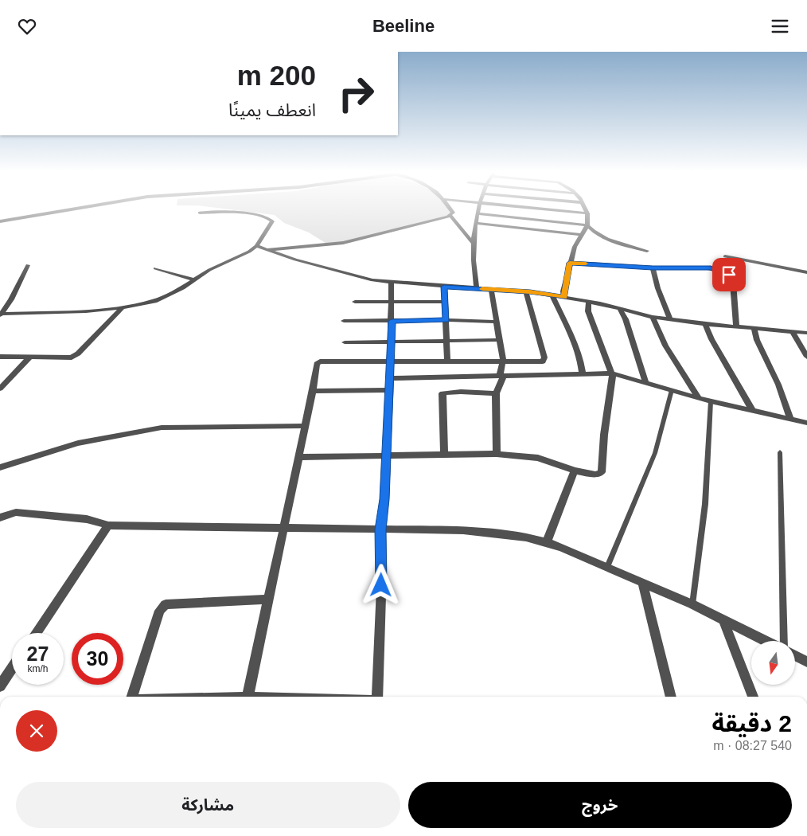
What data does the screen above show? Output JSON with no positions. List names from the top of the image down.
{
  "north": "bottom",
  "page": {
    "header": "Beeline",
    "turn": ["200 m", "انعطف يمينًا"],
    "speed": "27 km/h",
    "limit": "30",
    "heading": ["2 دقيقة", "540 m · 08:27"],
    "buttons": ["خروج", "مشاركة"]
  }
}
